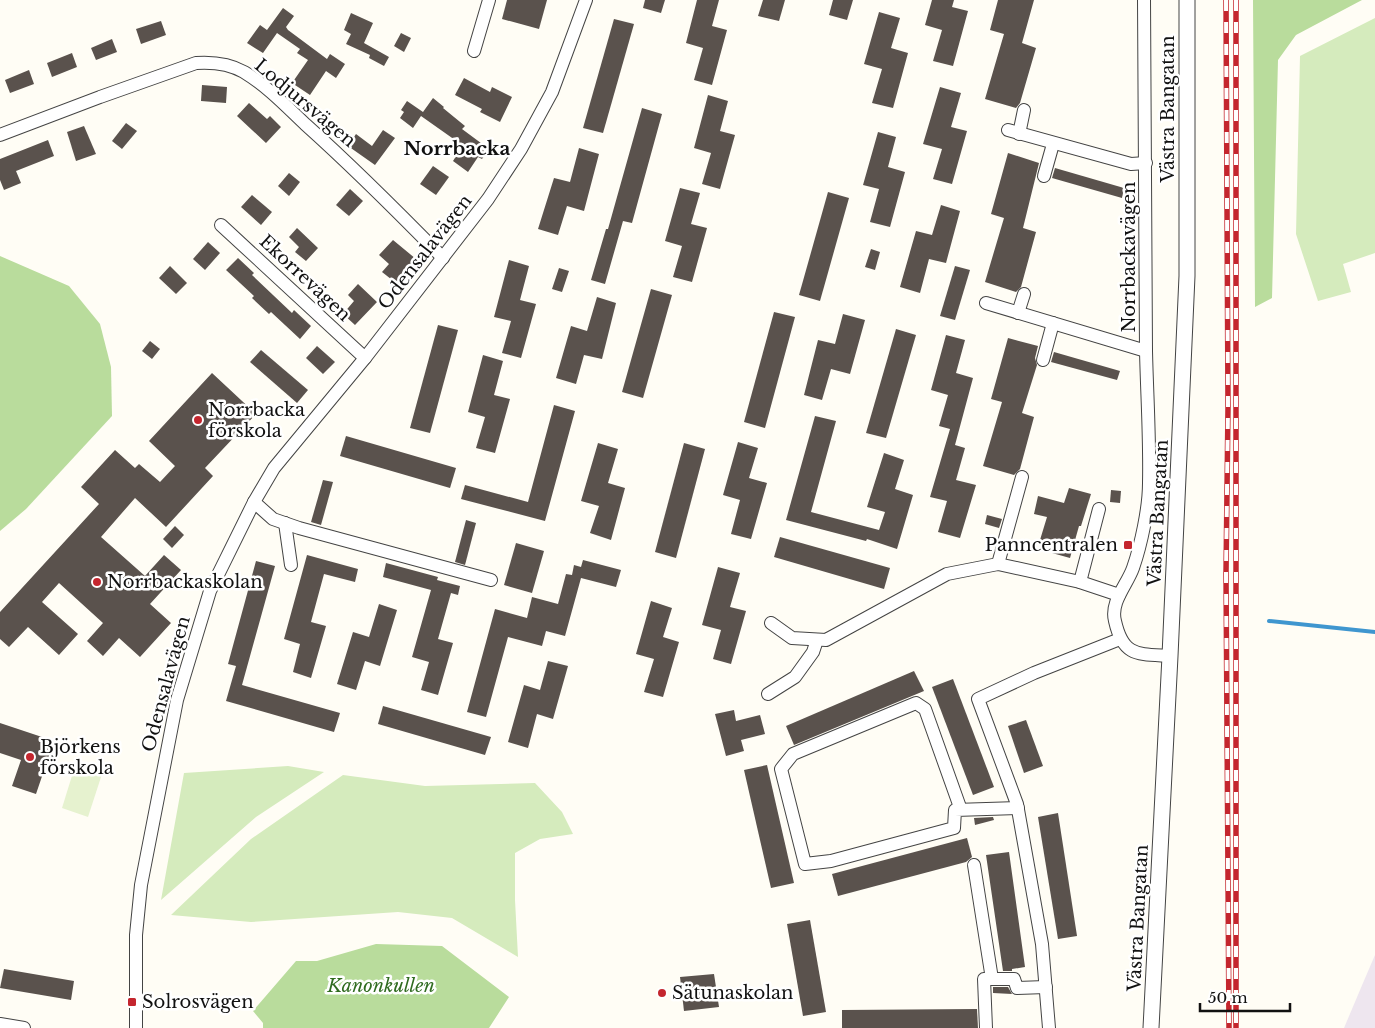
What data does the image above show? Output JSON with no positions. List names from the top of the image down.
{
  "streets": {
    "street": [
      "Lodjursvägen",
      "Västra Bangatan",
      "Odensalavägen",
      "Norrbackavägen",
      "Ekorrevägen"
    ]
  },
  "crossings": [
    ["Lodjursvägen", "Odensalavägen"],
    ["Odensalavägen", "Ekorrevägen"]
  ],
  "districts": ["Norrbacka"],
  "parks": ["Kanonkullen"],
  "places": {
    "other": [
      "Norrbacka förskola",
      "Norrbackaskolan",
      "Björkens förskola",
      "Sätunaskolan"
    ],
    "transit": ["Panncentralen", "Solrosvägen"]
  },
  "scale_bar": "50 m"
}
